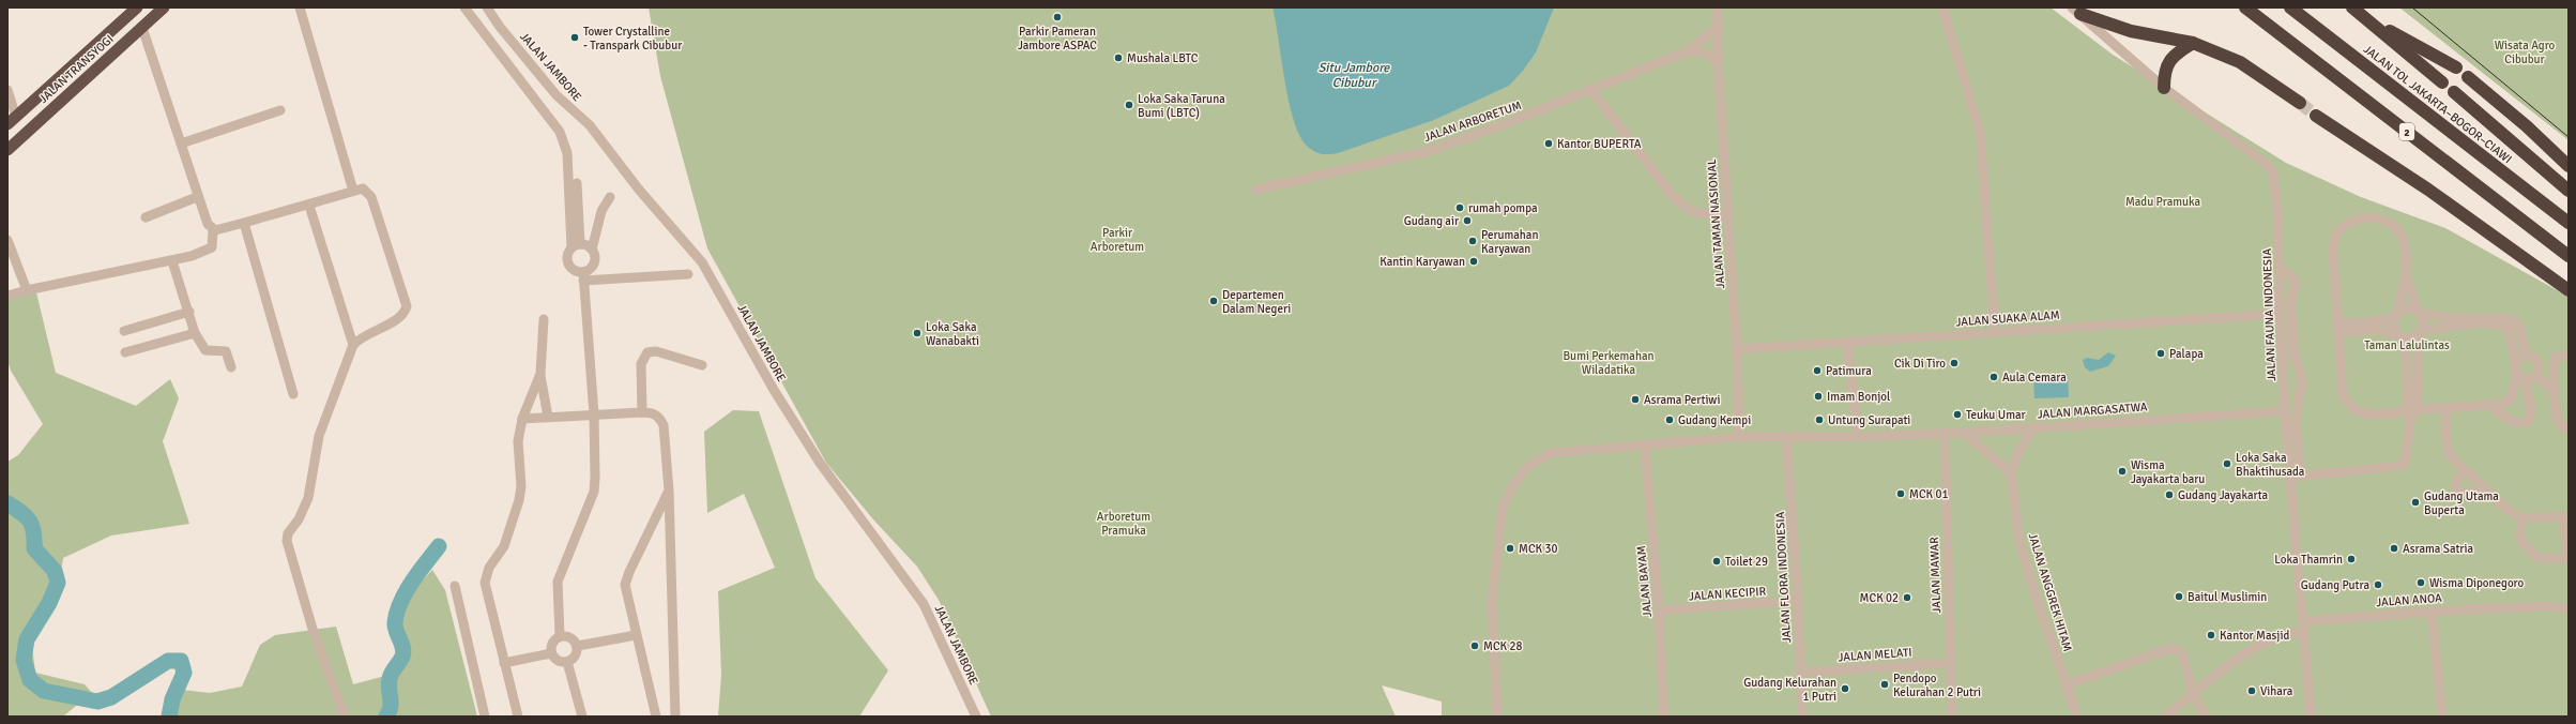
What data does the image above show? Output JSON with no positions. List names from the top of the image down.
{
  "streets": {
    "highway": ["JALAN TRANSYOGI", "JALAN TOL JAKARTA–BOGOR–CIAWI", "2"],
    "street": [
      "JALAN JAMBORE",
      "JALAN ARBORETUM",
      "JALAN TAMAN NASIONAL",
      "JALAN FAUNA INDONESIA",
      "JALAN SUAKA ALAM",
      "JALAN MARGASATWA",
      "JALAN MAWAR",
      "JALAN FLORA INDONESIA",
      "JALAN BAYAM",
      "JALAN ANGGREK HITAM",
      "JALAN KECIPIR",
      "JALAN ANOA",
      "JALAN MELATI"
    ]
  },
  "crossings": [
    ["JALAN ARBORETUM", "JALAN TAMAN NASIONAL"],
    ["JALAN TAMAN NASIONAL", "JALAN SUAKA ALAM"],
    ["JALAN TAMAN NASIONAL", "JALAN MARGASATWA"],
    ["JALAN FAUNA INDONESIA", "JALAN SUAKA ALAM"],
    ["JALAN FAUNA INDONESIA", "JALAN MARGASATWA"],
    ["JALAN FAUNA INDONESIA", "JALAN ANOA"],
    ["JALAN MARGASATWA", "JALAN MAWAR"],
    ["JALAN MARGASATWA", "JALAN FLORA INDONESIA"],
    ["JALAN MARGASATWA", "JALAN BAYAM"],
    ["JALAN MARGASATWA", "JALAN ANGGREK HITAM"],
    ["JALAN MAWAR", "JALAN MELATI"],
    ["JALAN FLORA INDONESIA", "JALAN KECIPIR"],
    ["JALAN FLORA INDONESIA", "JALAN MELATI"],
    ["JALAN BAYAM", "JALAN KECIPIR"]
  ],
  "water": ["Situ Jambore Cibubur"],
  "parks": [
    "Wisata Agro Cibubur",
    "Madu Pramuka",
    "Parkir Arboretum",
    "Taman Lalulintas",
    "Bumi Perkemahan Wiladatika",
    "Arboretum Pramuka"
  ],
  "places": [
    "Parkir Pameran Jambore ASPAC",
    "Tower Crystalline - Transpark Cibubur",
    "Mushala LBTC",
    "Loka Saka Taruna Bumi (LBTC)",
    "Kantor BUPERTA",
    "rumah pompa",
    "Gudang air",
    "Perumahan Karyawan",
    "Kantin Karyawan",
    "Departemen Dalam Negeri",
    "Loka Saka Wanabakti",
    "Palapa",
    "Cik Di Tiro",
    "Patimura",
    "Aula Cemara",
    "Imam Bonjol",
    "Asrama Pertiwi",
    "Teuku Umar",
    "Gudang Kempi",
    "Untung Surapati",
    "Loka Saka Bhaktihusada",
    "Wisma Jayakarta baru",
    "MCK 01",
    "Gudang Jayakarta",
    "Gudang Utama Buperta",
    "MCK 30",
    "Asrama Satria",
    "Loka Thamrin",
    "Toilet 29",
    "Wisma Diponegoro",
    "Gudang Putra",
    "Baitul Muslimin",
    "MCK 02",
    "Kantor Masjid",
    "MCK 28",
    "Pendopo Kelurahan 2 Putri",
    "Gudang Kelurahan 1 Putri",
    "Vihara"
  ]
}
